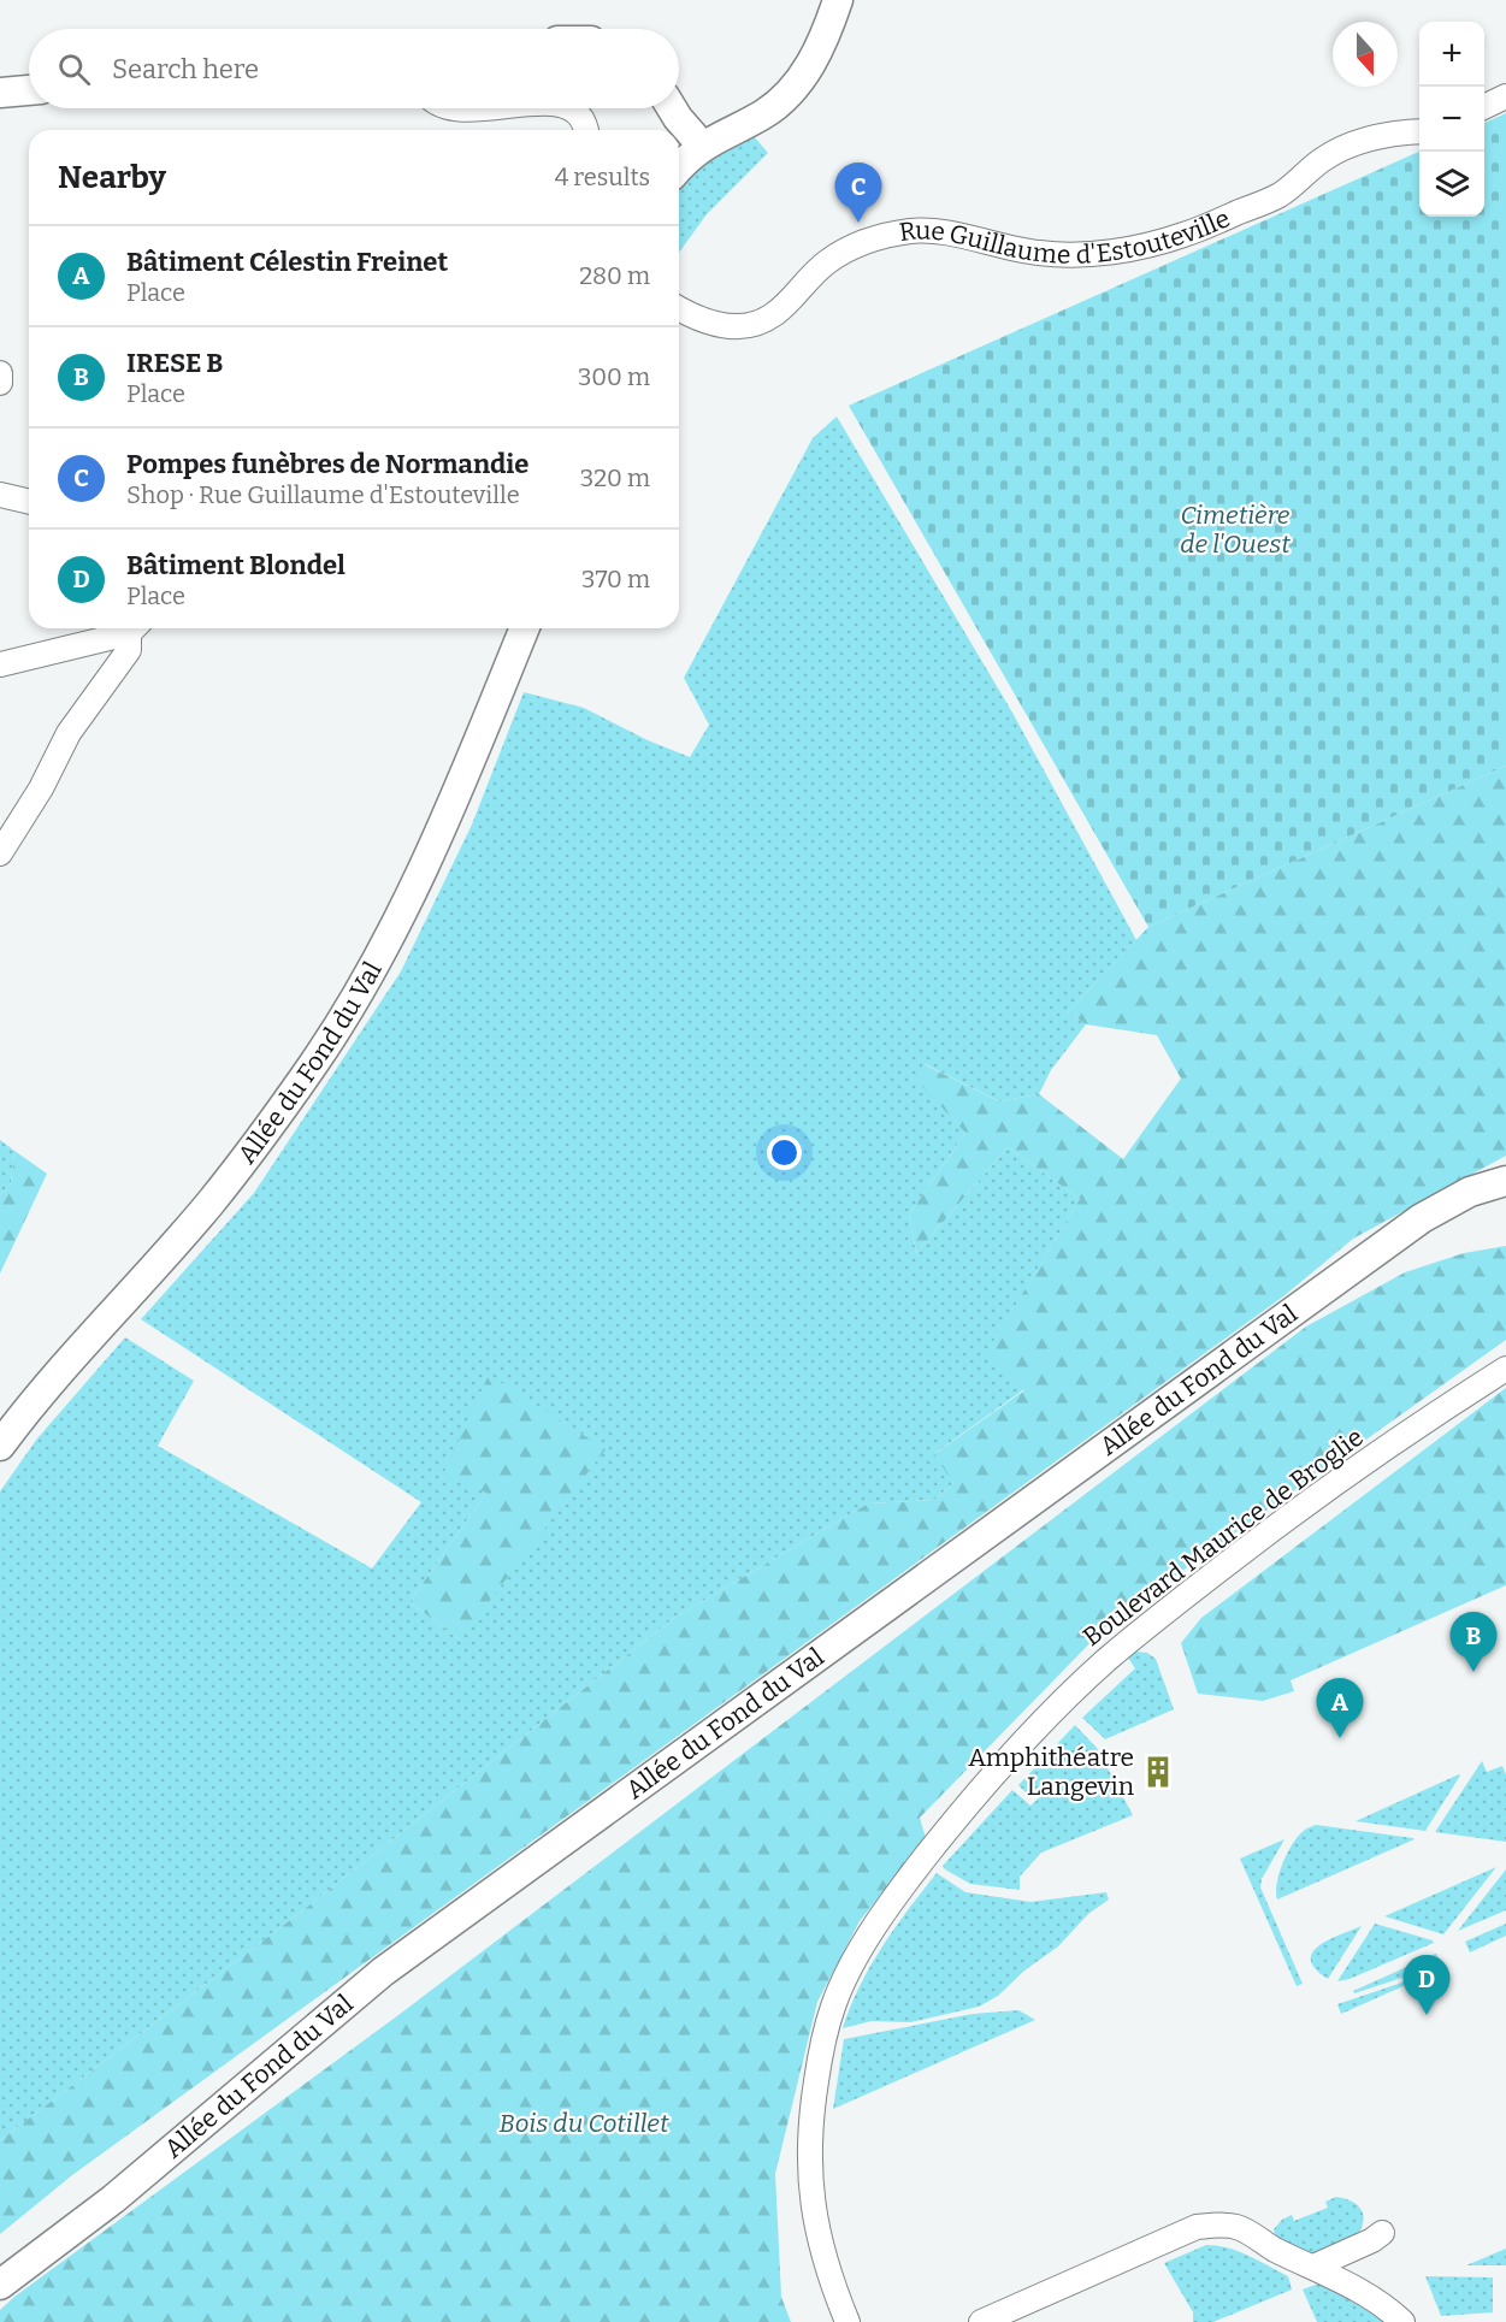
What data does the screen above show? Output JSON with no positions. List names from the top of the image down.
{
  "streets": {
    "street": ["Rue Guillaume d'Estouteville", "Allée du Fond du Val", "Boulevard Maurice de Broglie"]
  },
  "parks": ["Cimetière de l'Ouest", "Bois du Cotillet"],
  "places": {
    "building": ["Amphithéatre Langevin"]
  },
  "north": "bottom",
  "page": {
    "map_buttons": ["+", "−"],
    "search": "Search here",
    "heading": ["Nearby", "4 results"],
    "pins": [
      "C",
      "B",
      "A",
      "D"
    ],
    "list": [
      {
        "mark": "A",
        "name": "Bâtiment Célestin Freinet",
        "note": "Place",
        "value": "280 m"
      },
      {
        "mark": "B",
        "name": "IRESE B",
        "note": "Place",
        "value": "300 m"
      },
      {
        "mark": "C",
        "name": "Pompes funèbres de Normandie",
        "note": "Shop · Rue Guillaume d'Estouteville",
        "value": "320 m"
      },
      {
        "mark": "D",
        "name": "Bâtiment Blondel",
        "note": "Place",
        "value": "370 m"
      }
    ]
  }
}
